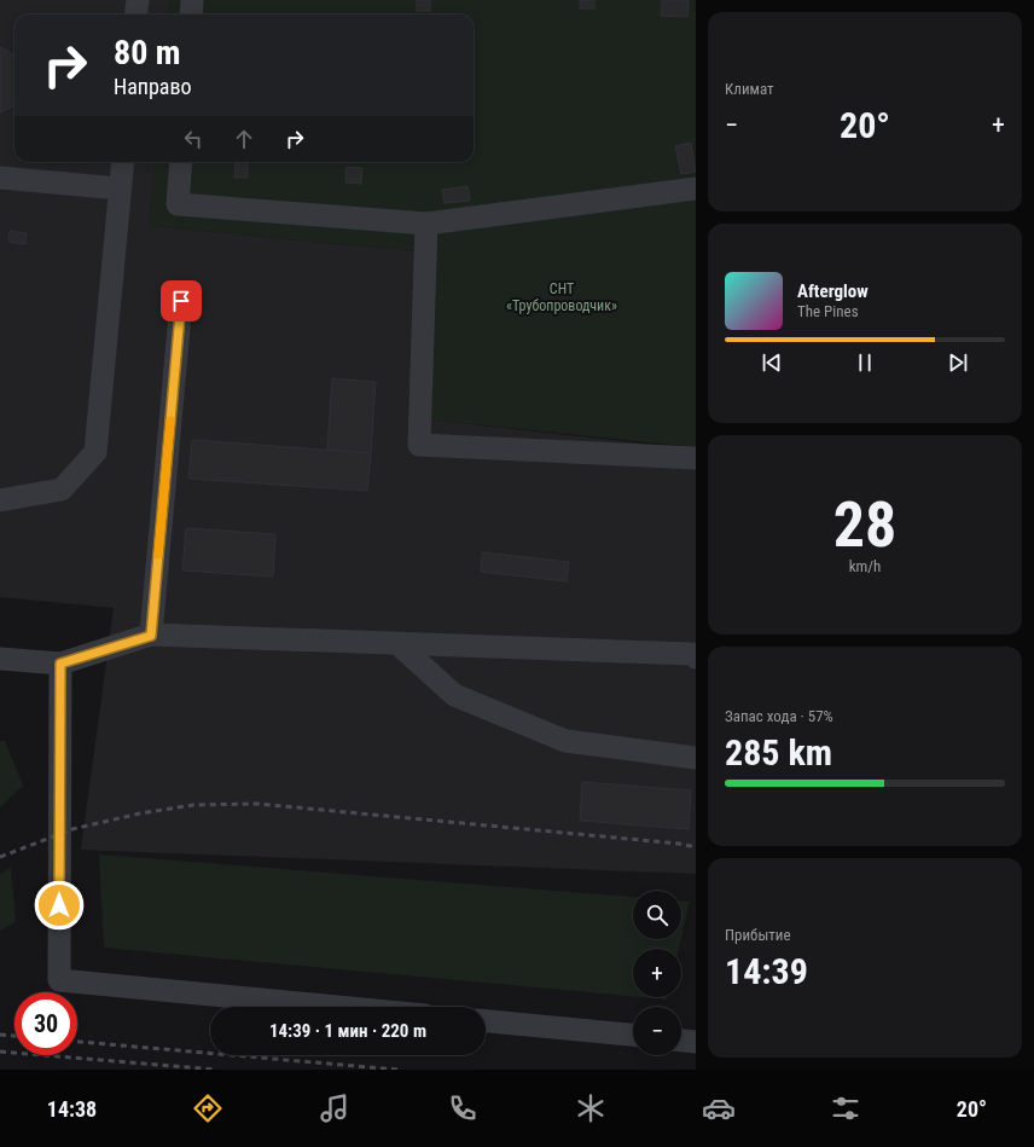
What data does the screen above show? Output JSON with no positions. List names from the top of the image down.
{
  "parks": ["СНТ «Трубопроводчик»"],
  "page": {
    "tile": [
      "Климат",
      ["28", "km/h"],
      ["Запас хода · 57%", "285 km"],
      ["Прибытие", "14:39"]
    ],
    "turn": ["80 m", "Направо"],
    "heat": ["−", "20°", "+"],
    "song": ["Afterglow", "The Pines"],
    "map_buttons": ["+", "−"],
    "limit": "30",
    "trip": "14:39 · 1 мин · 220 m",
    "tabs": ["14:38", "20°"]
  }
}
